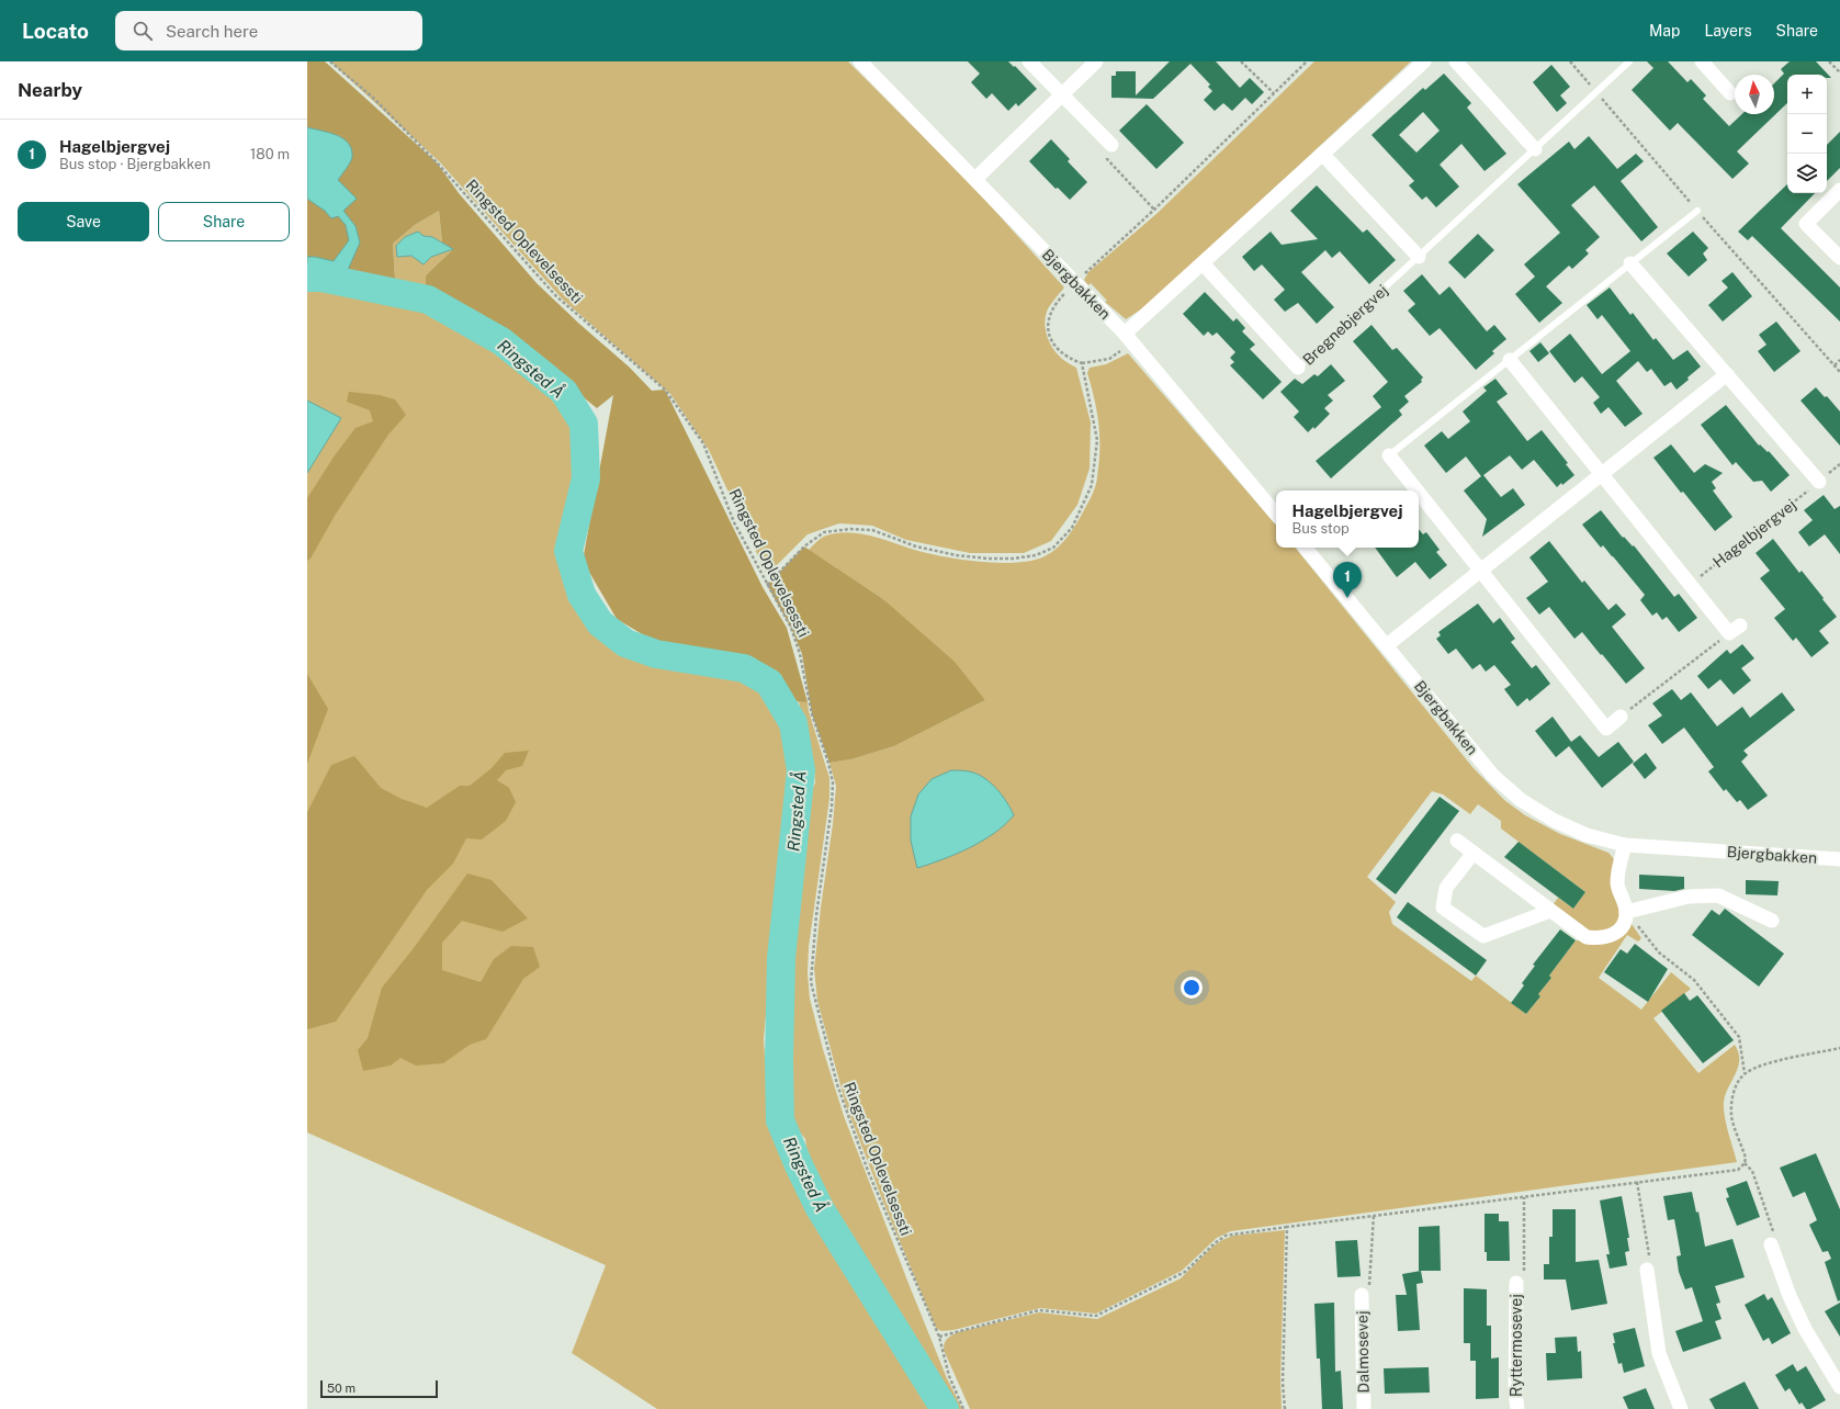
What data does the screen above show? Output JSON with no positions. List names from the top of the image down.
{
  "streets": {
    "street": [
      "Bjergbakken",
      "Bregnebjergvej",
      "Ryttermosevej",
      "Dalmosevej"
    ],
    "path": ["Ringsted Oplevelsessti", "Hagelbjergvej"]
  },
  "water": ["Ringsted Å"],
  "scale_bar": "50 m",
  "north": "top",
  "page": {
    "header": "Locato",
    "search": "Search here",
    "nav": ["Map", "Layers", "Share"],
    "heading": "Nearby",
    "map_buttons": ["+", "−"],
    "list": [
      {
        "mark": "1",
        "name": "Hagelbjergvej",
        "note": "Bus stop · Bjergbakken",
        "value": "180 m"
      }
    ],
    "buttons": ["Save", "Share"],
    "popup": ["Hagelbjergvej", "Bus stop"],
    "pins": "1",
    "scale": "50 m"
  }
}
